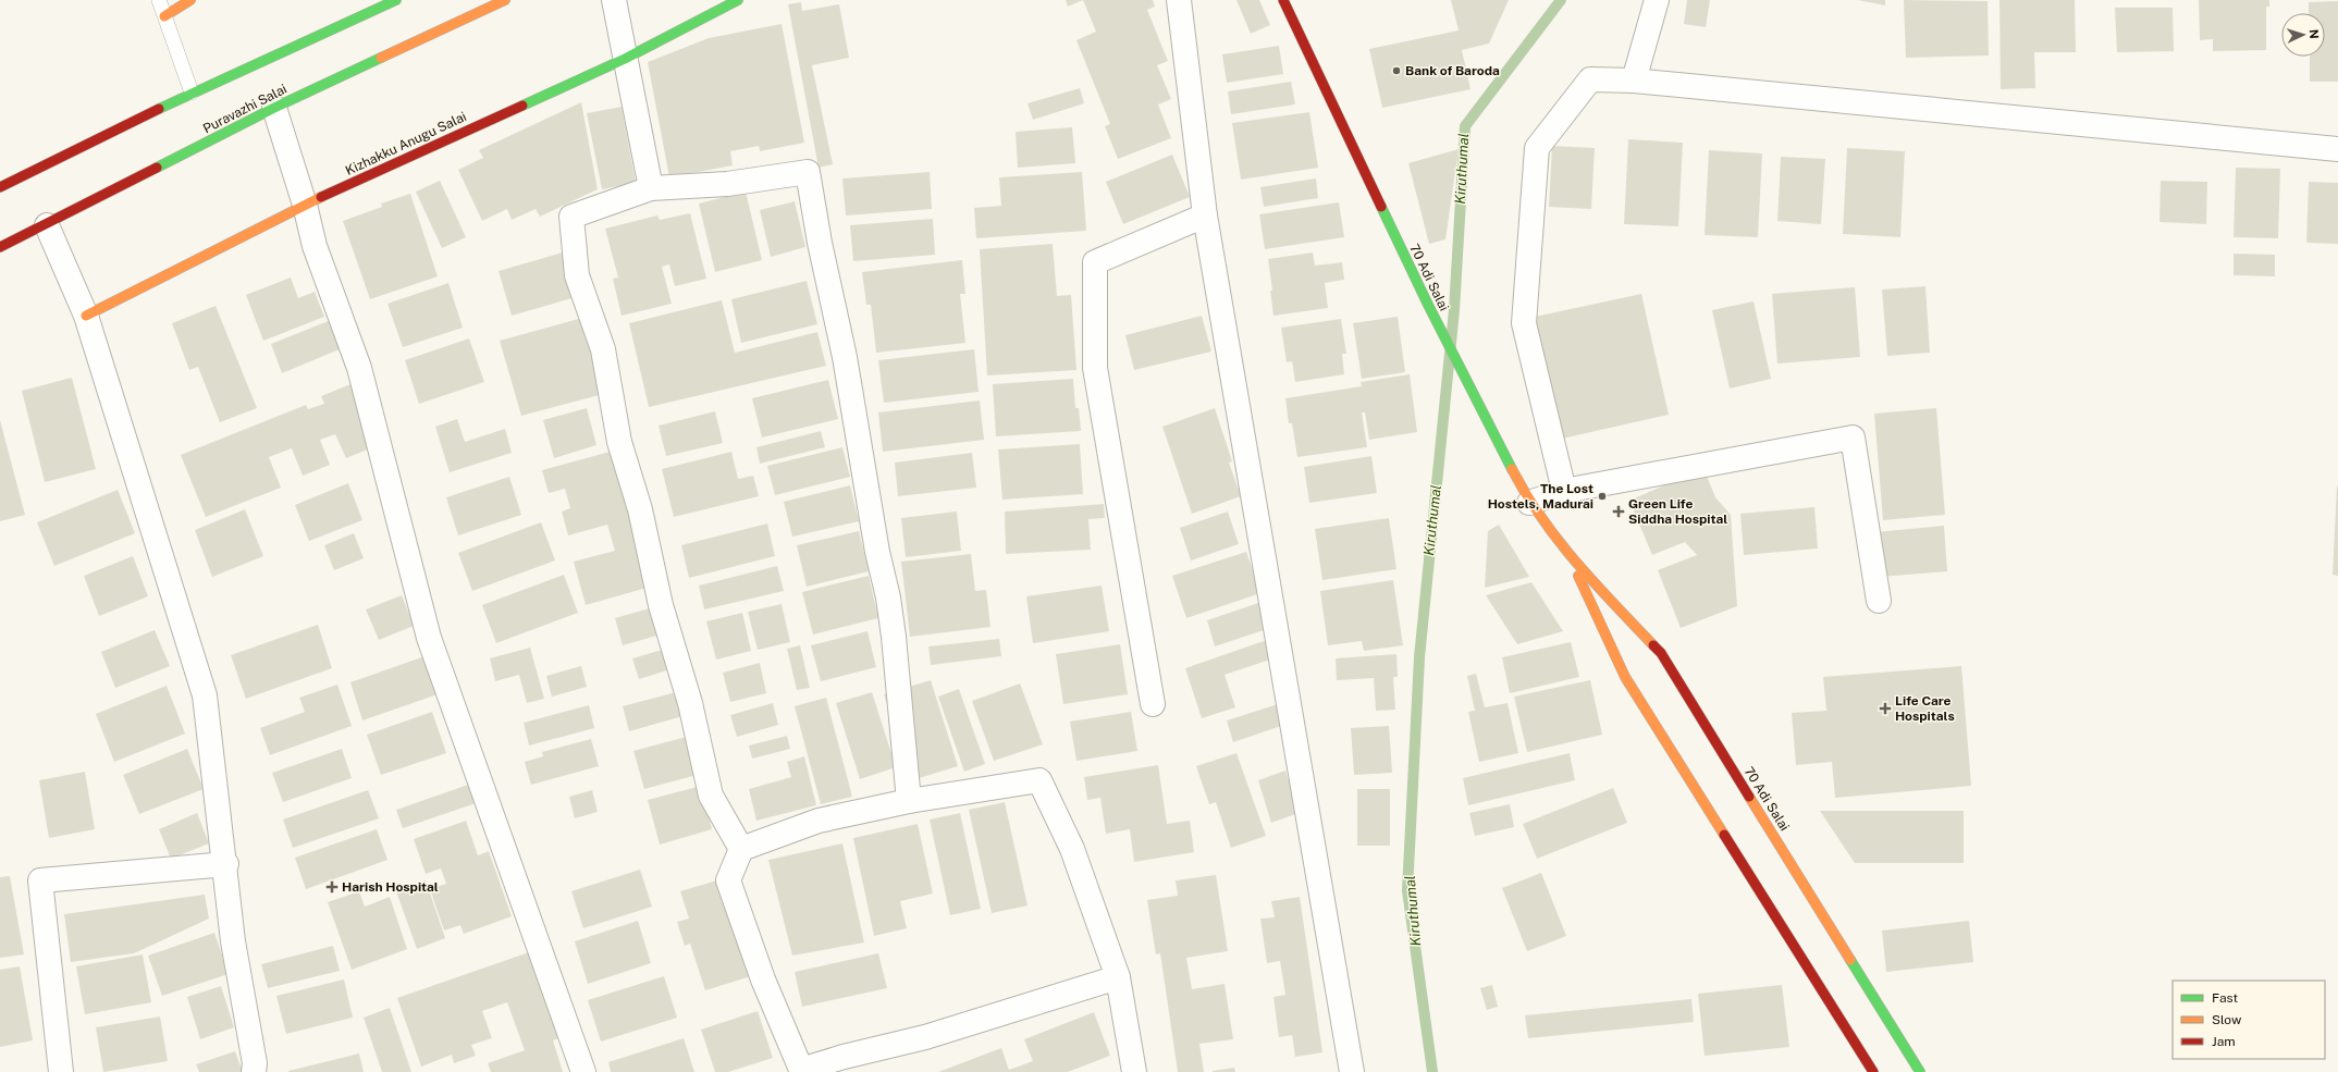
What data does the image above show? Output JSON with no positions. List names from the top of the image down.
{
  "streets": {
    "main road": ["Puravazhi Salai", "Kizhakku Anugu Salai", "70 Adi Salai"]
  },
  "water": ["Kiruthumal"],
  "places": {
    "other": ["Bank of Baroda", "The Lost Hostels, Madurai"],
    "health": ["Green Life Siddha Hospital", "Life Care Hospitals", "Harish Hospital"]
  },
  "legend": ["Fast", "Slow", "Jam"],
  "north": "right"
}
